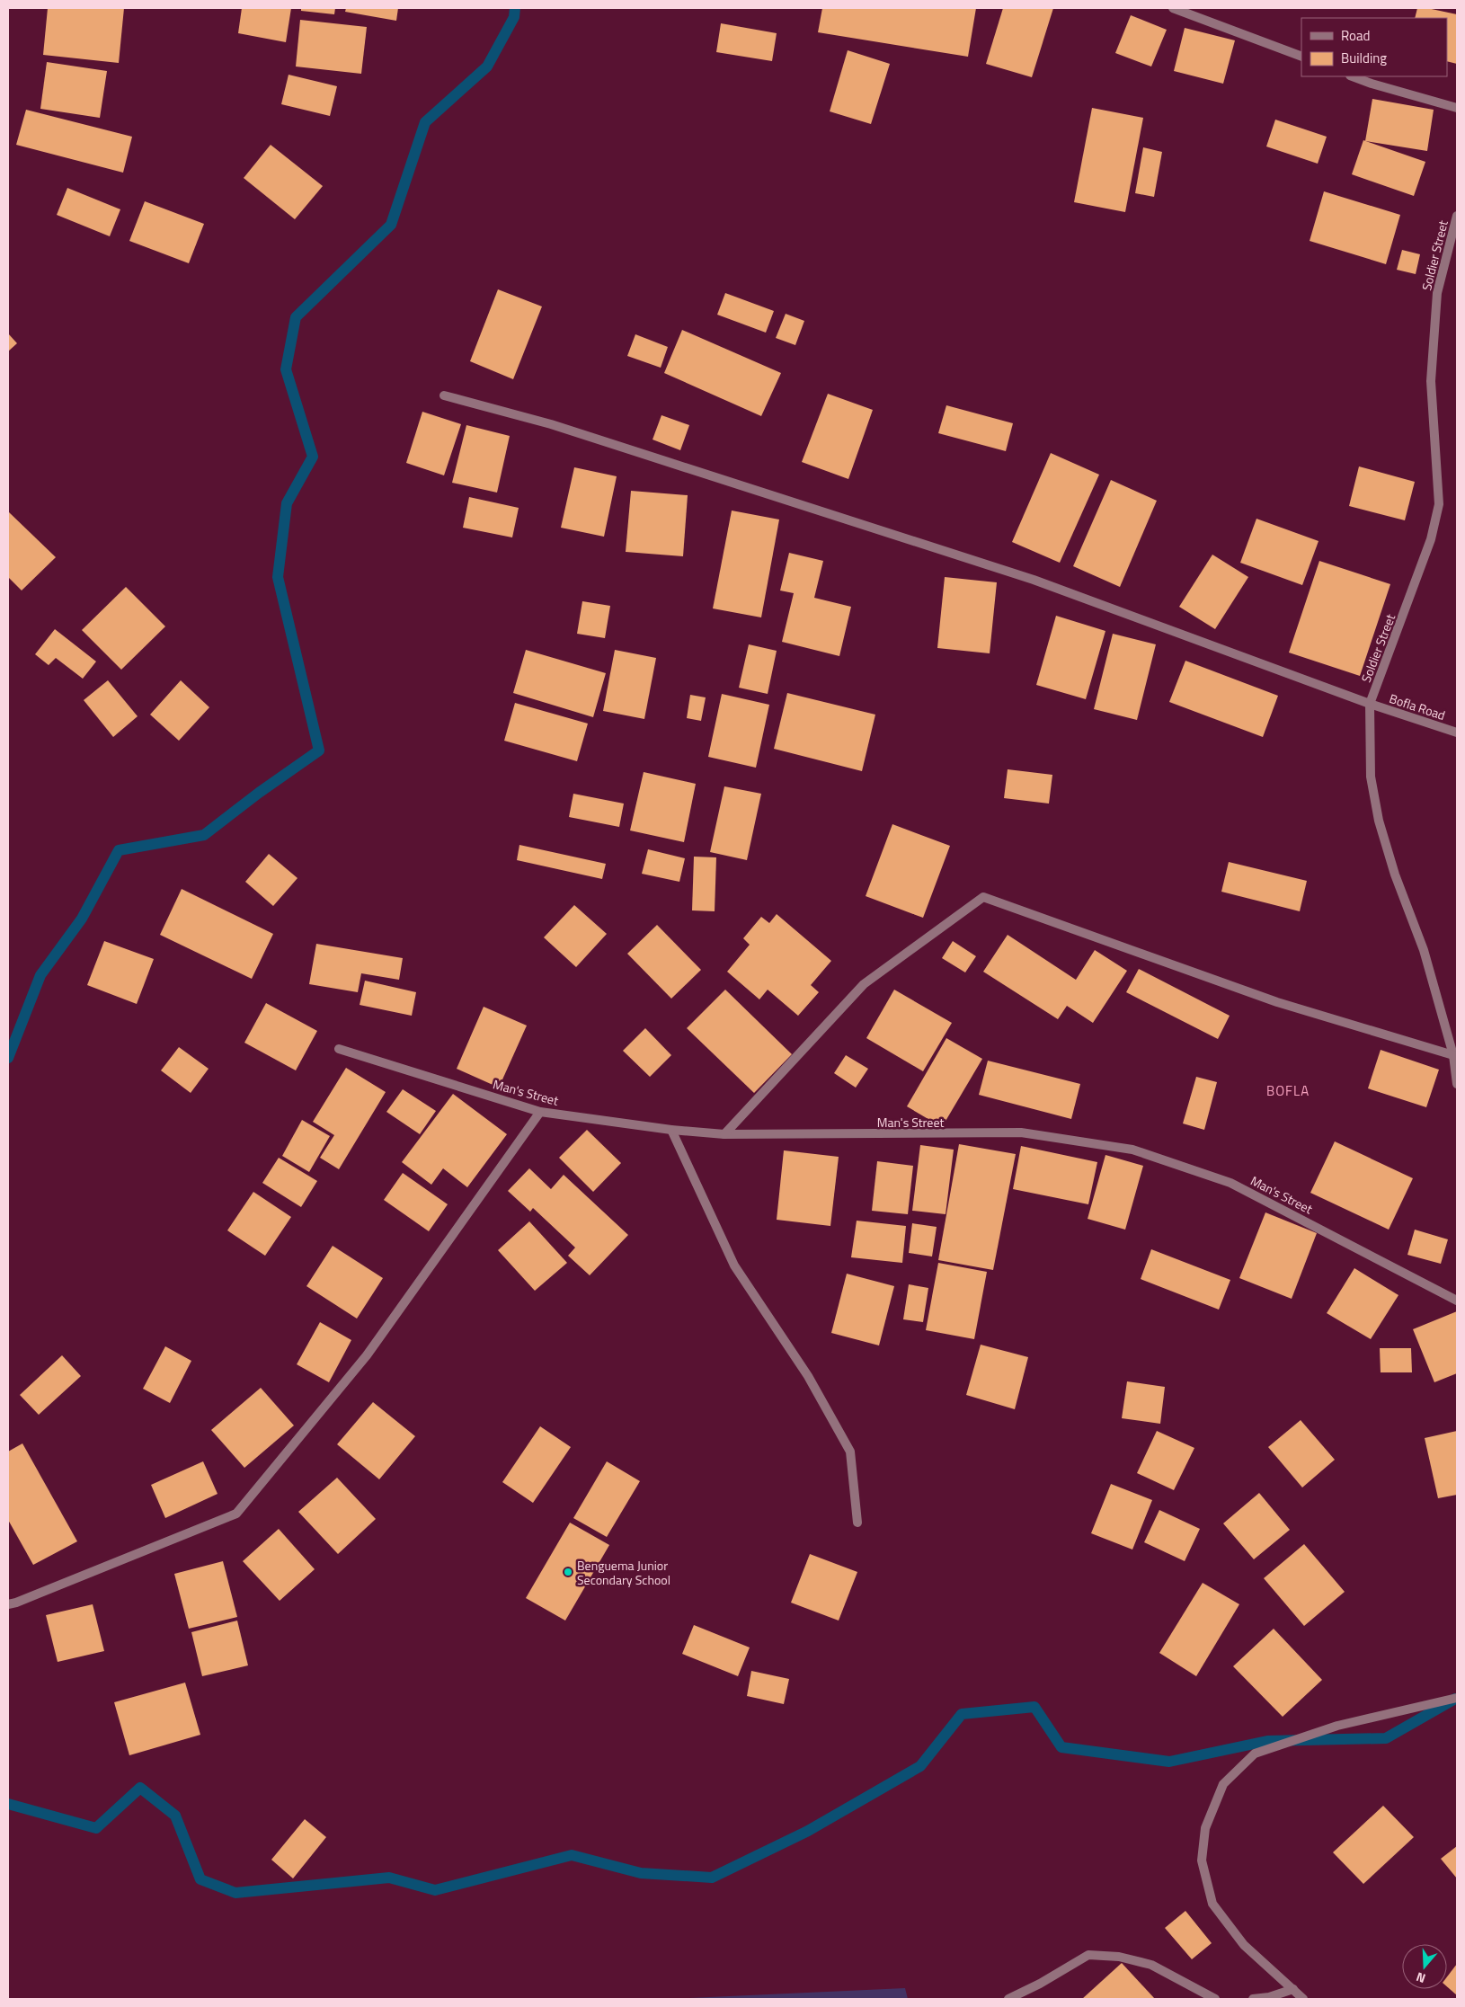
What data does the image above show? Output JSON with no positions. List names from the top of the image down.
{
  "streets": {
    "street": ["Soldier Street", "Bofla Road", "Man's Street"]
  },
  "crossings": [
    ["Soldier Street", "Bofla Road"]
  ],
  "districts": ["BOFLA"],
  "places": ["Benguema Junior Secondary School"],
  "legend": ["Road", "Building"],
  "north": "bottom"
}
